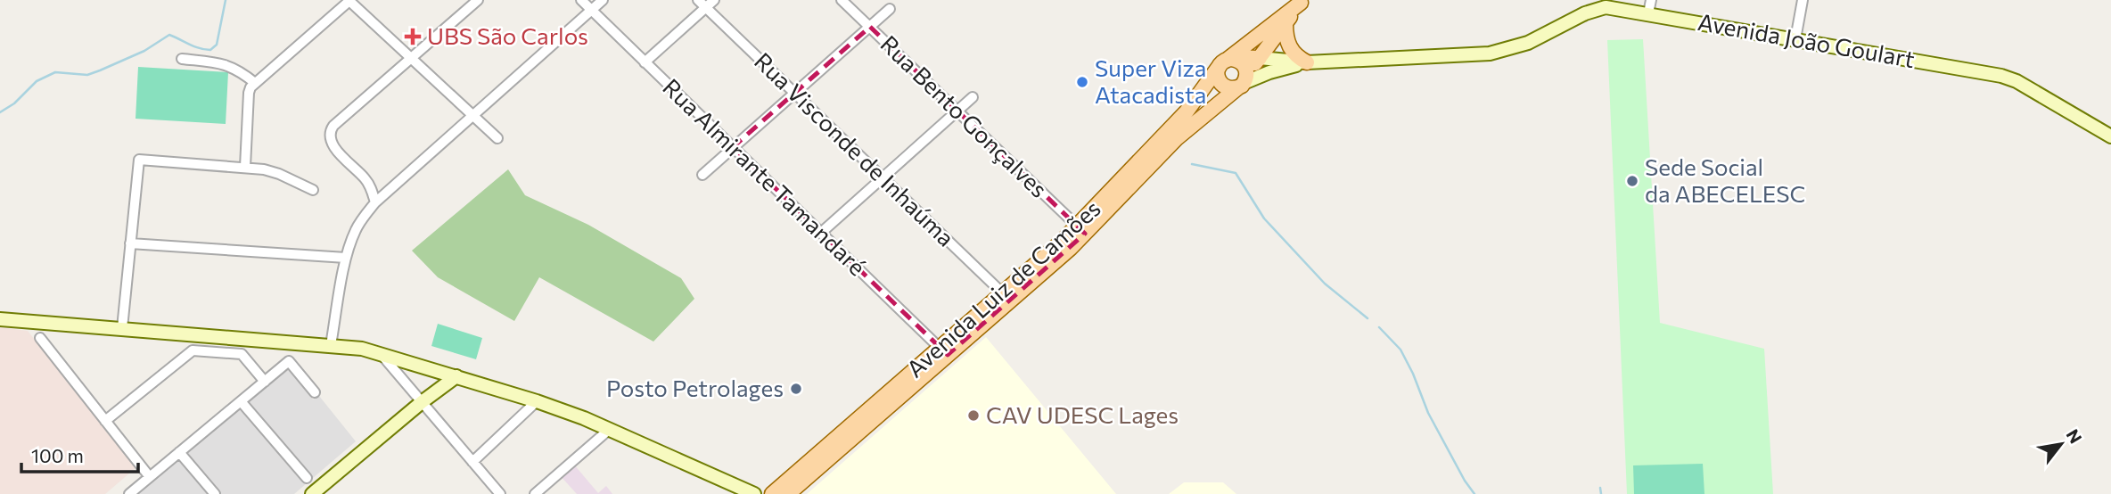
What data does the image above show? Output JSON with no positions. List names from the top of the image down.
{
  "streets": {
    "main road": ["Avenida Luiz de Camões"],
    "street": [
      "Avenida João Goulart",
      "Rua Bento Gonçalves",
      "Rua Visconde de Inhaúma",
      "Rua Almirante Tamandaré"
    ]
  },
  "crossings": [
    ["Avenida João Goulart", "Avenida Luiz de Camões"],
    ["Rua Bento Gonçalves", "Avenida Luiz de Camões"],
    ["Rua Visconde de Inhaúma", "Avenida Luiz de Camões"],
    ["Rua Almirante Tamandaré", "Avenida Luiz de Camões"]
  ],
  "places": {
    "health": ["UBS São Carlos"],
    "other": [
      "Super Viza Atacadista",
      "Sede Social da ABECELESC",
      "Posto Petrolages",
      "CAV UDESC Lages"
    ]
  },
  "scale_bar": "100 m",
  "north": "top right"
}
